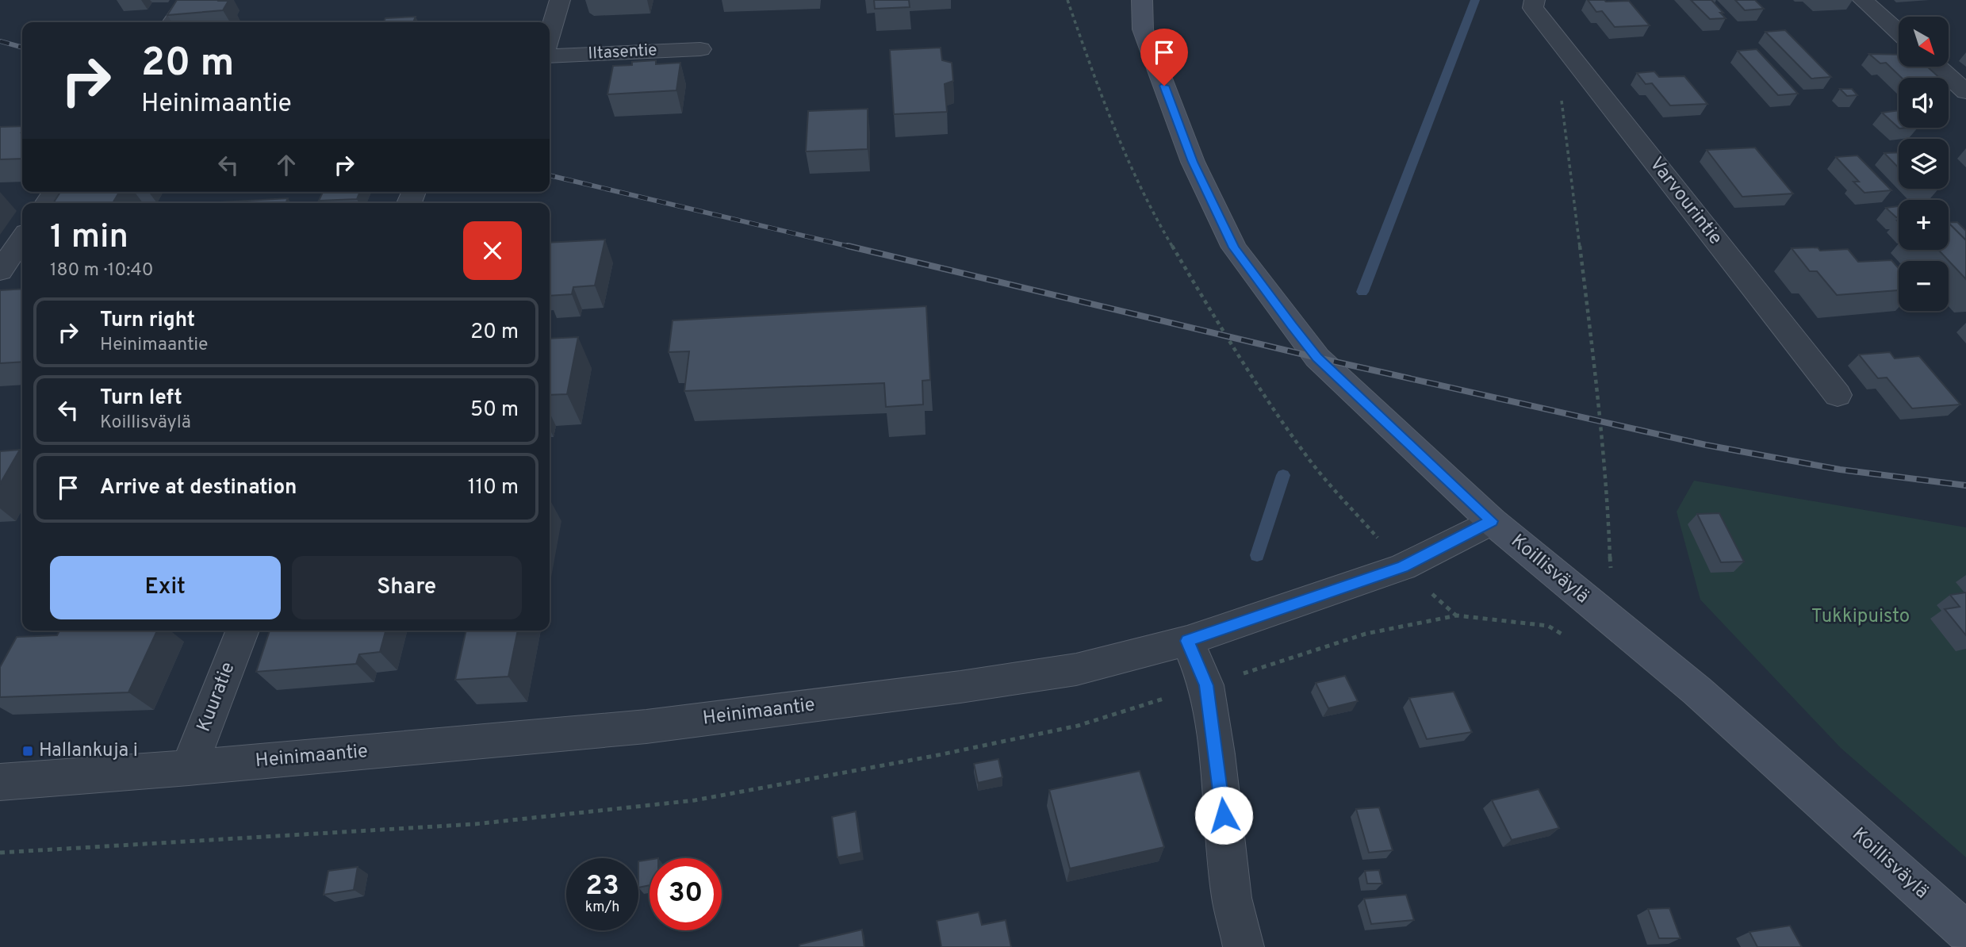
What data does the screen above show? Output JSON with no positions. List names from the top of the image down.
{
  "streets": {
    "main road": ["Koillisväylä"],
    "street": [
      "Iltasentie",
      "Varvourintie",
      "Kuuratie",
      "Heinimaantie"
    ]
  },
  "crossings": [
    ["Koillisväylä", "Heinimaantie"],
    ["Kuuratie", "Heinimaantie"]
  ],
  "parks": ["Tukkipuisto"],
  "places": {
    "transit": ["Hallankuja i"]
  },
  "north": "bottom right",
  "page": {
    "map_buttons": ["+", "−"],
    "turn": ["20 m", "Heinimaantie"],
    "heading": ["1 min", "180 m · 10:40"],
    "list": [
      {
        "name": "Turn right",
        "note": "Heinimaantie",
        "value": "20 m"
      },
      {
        "name": "Turn left",
        "note": "Koillisväylä",
        "value": "50 m"
      },
      {
        "name": "Arrive at destination",
        "value": "110 m"
      }
    ],
    "buttons": ["Exit", "Share"],
    "speed": "23 km/h",
    "limit": "30"
  }
}
